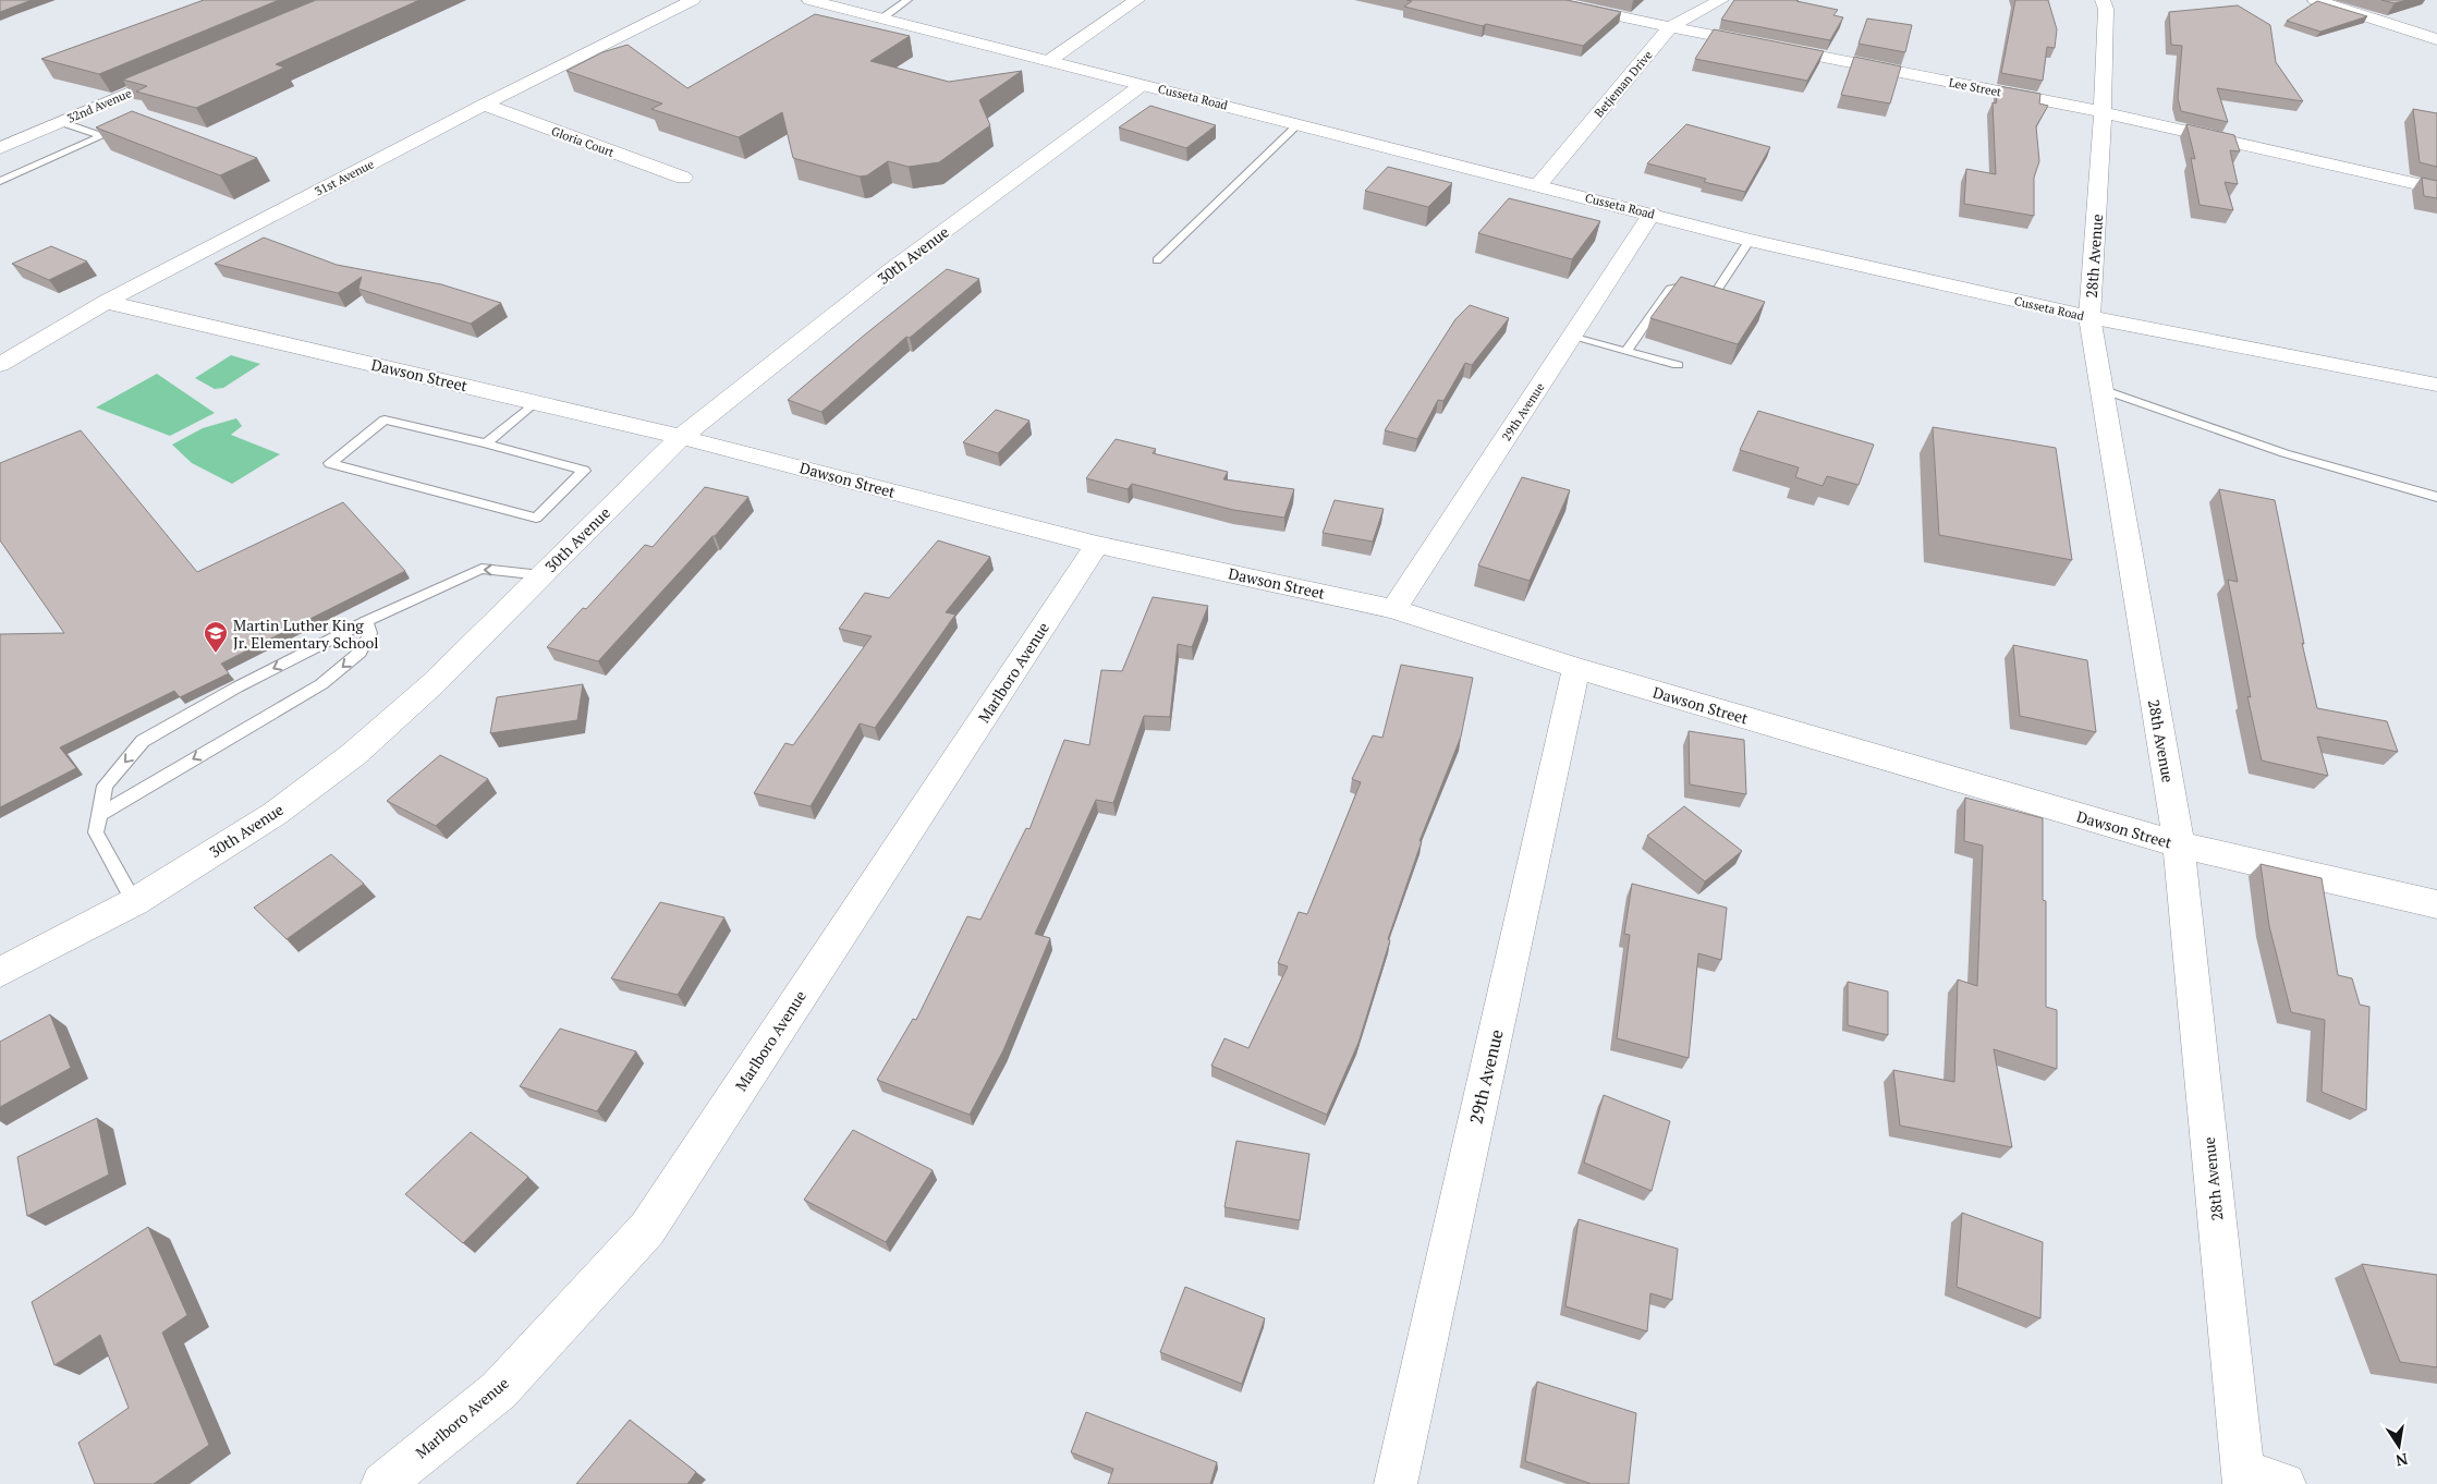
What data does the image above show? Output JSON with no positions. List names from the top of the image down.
{
  "streets": {
    "street": [
      "Betjeman Drive",
      "Lee Street",
      "Cusseta Road",
      "32nd Avenue",
      "Gloria Court",
      "31st Avenue",
      "30th Avenue",
      "28th Avenue",
      "Dawson Street",
      "29th Avenue",
      "Marlboro Avenue"
    ]
  },
  "crossings": [
    ["Betjeman Drive", "Lee Street"],
    ["Betjeman Drive", "Cusseta Road"],
    ["Lee Street", "28th Avenue"],
    ["Cusseta Road", "30th Avenue"],
    ["Cusseta Road", "28th Avenue"],
    ["Cusseta Road", "29th Avenue"],
    ["Gloria Court", "31st Avenue"],
    ["31st Avenue", "Dawson Street"],
    ["30th Avenue", "Dawson Street"],
    ["28th Avenue", "Dawson Street"],
    ["Dawson Street", "29th Avenue"],
    ["Dawson Street", "Marlboro Avenue"]
  ],
  "places": {
    "school or university": ["Martin Luther King Jr. Elementary School"]
  },
  "north": "bottom"
}
